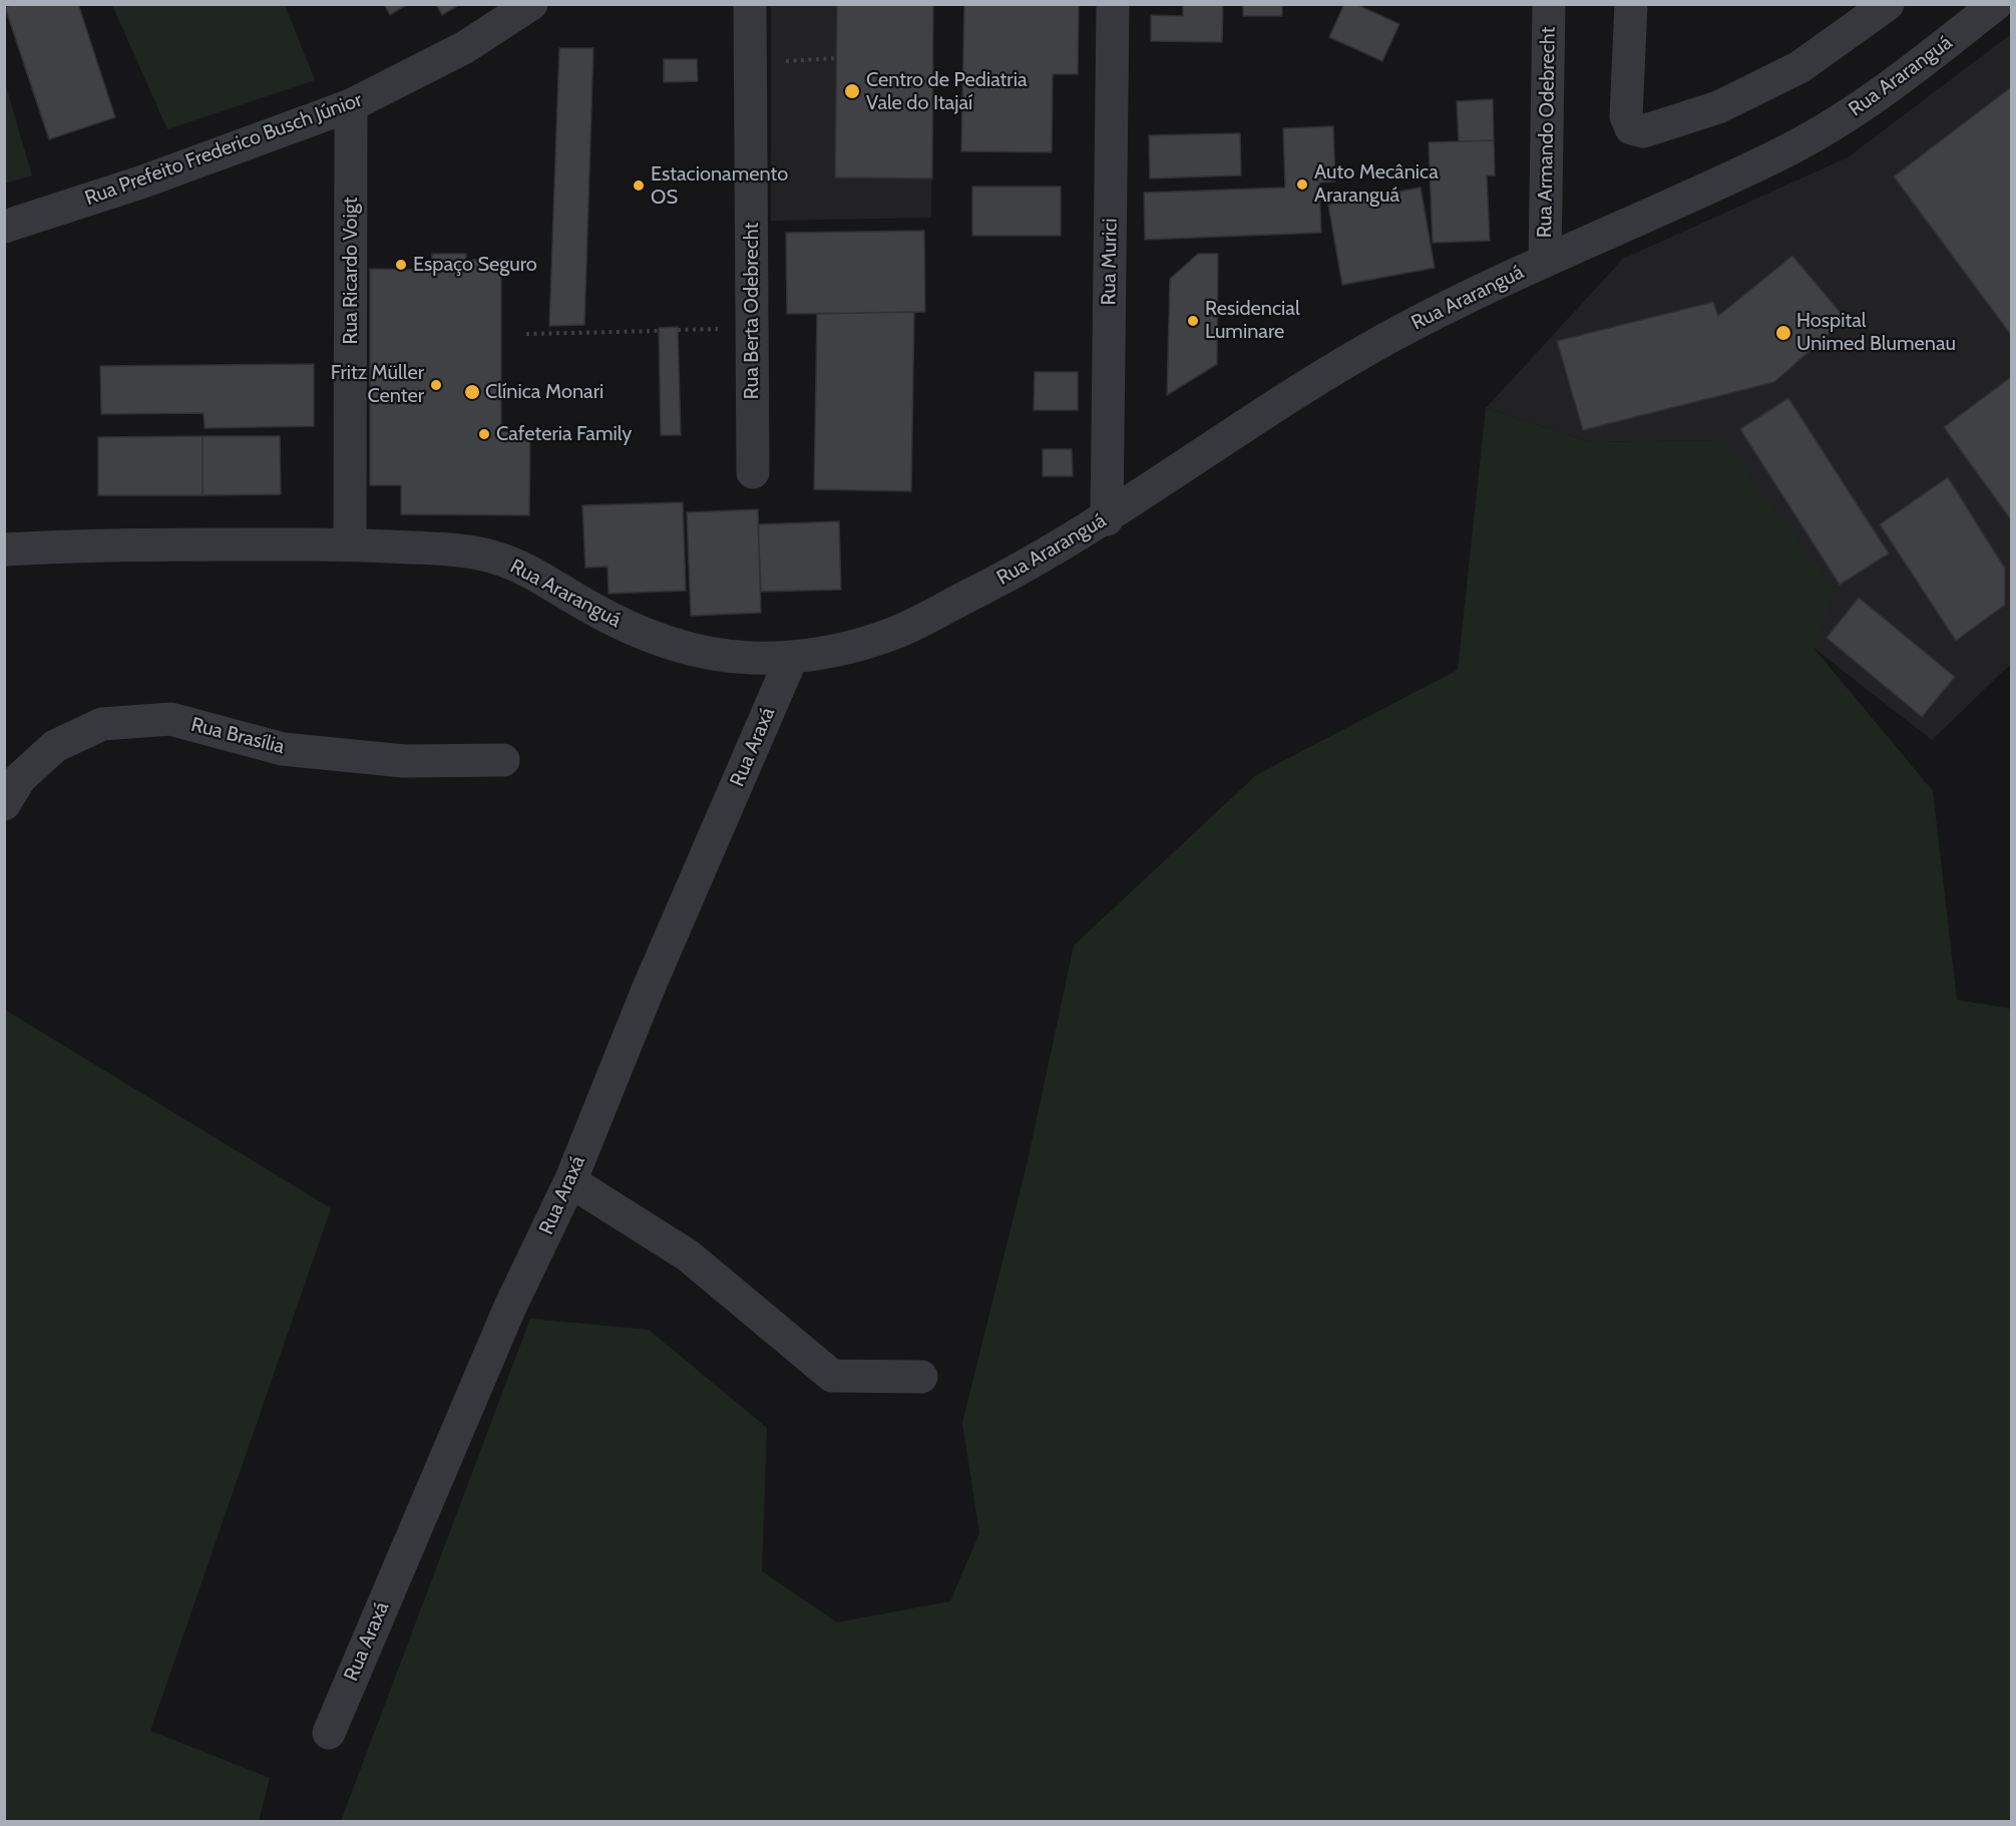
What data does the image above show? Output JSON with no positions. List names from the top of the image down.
{
  "streets": {
    "street": [
      "Rua Araranguá",
      "Rua Armando Odebrecht",
      "Rua Prefeito Frederico Busch Júnior",
      "Rua Murici",
      "Rua Ricardo Voigt",
      "Rua Berta Odebrecht",
      "Rua Brasília",
      "Rua Araxá"
    ]
  },
  "crossings": [
    ["Rua Araranguá", "Rua Armando Odebrecht"],
    ["Rua Araranguá", "Rua Murici"],
    ["Rua Araranguá", "Rua Ricardo Voigt"],
    ["Rua Araranguá", "Rua Araxá"],
    ["Rua Prefeito Frederico Busch Júnior", "Rua Ricardo Voigt"]
  ],
  "places": [
    "Centro de Pediatria Vale do Itajaí",
    "Auto Mecânica Araranguá",
    "Estacionamento OS",
    "Espaço Seguro",
    "Residencial Luminare",
    "Hospital Unimed Blumenau",
    "Fritz Müller Center",
    "Clínica Monari",
    "Cafeteria Family"
  ]
}
